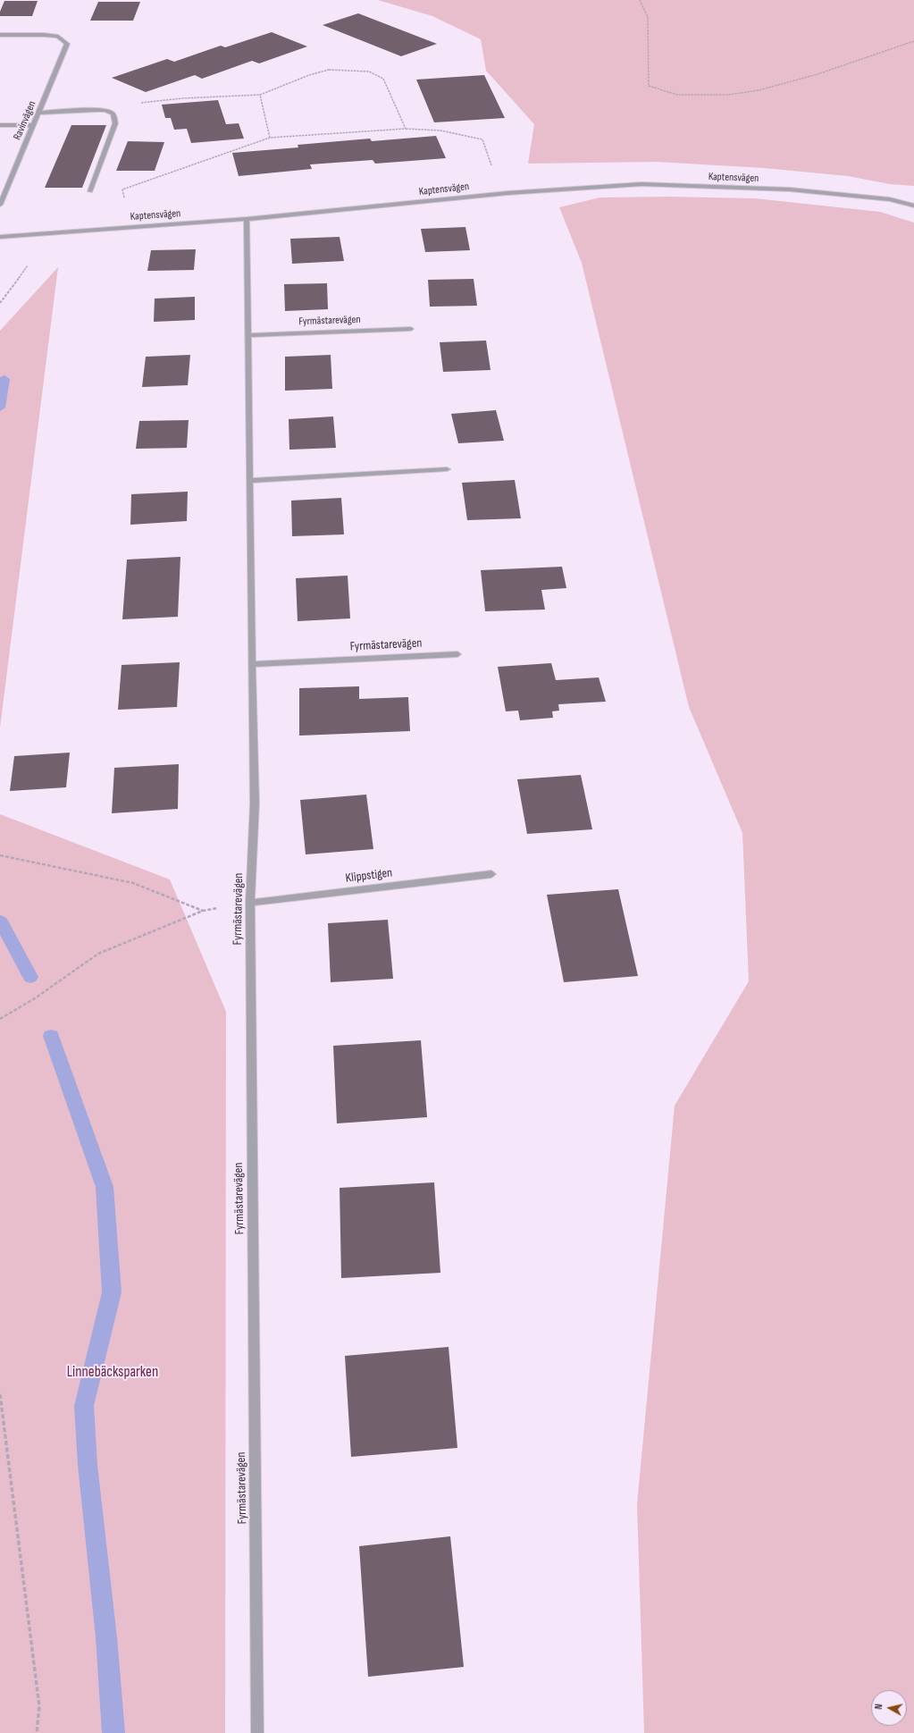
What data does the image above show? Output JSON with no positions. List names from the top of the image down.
{
  "streets": {
    "street": [
      "Ravinvägen",
      "Kaptensvägen",
      "Fyrmästarevägen",
      "Klippstigen"
    ]
  },
  "crossings": [
    ["Kaptensvägen", "Fyrmästarevägen"],
    ["Fyrmästarevägen", "Klippstigen"]
  ],
  "parks": ["Linnebäcksparken"],
  "north": "left"
}
